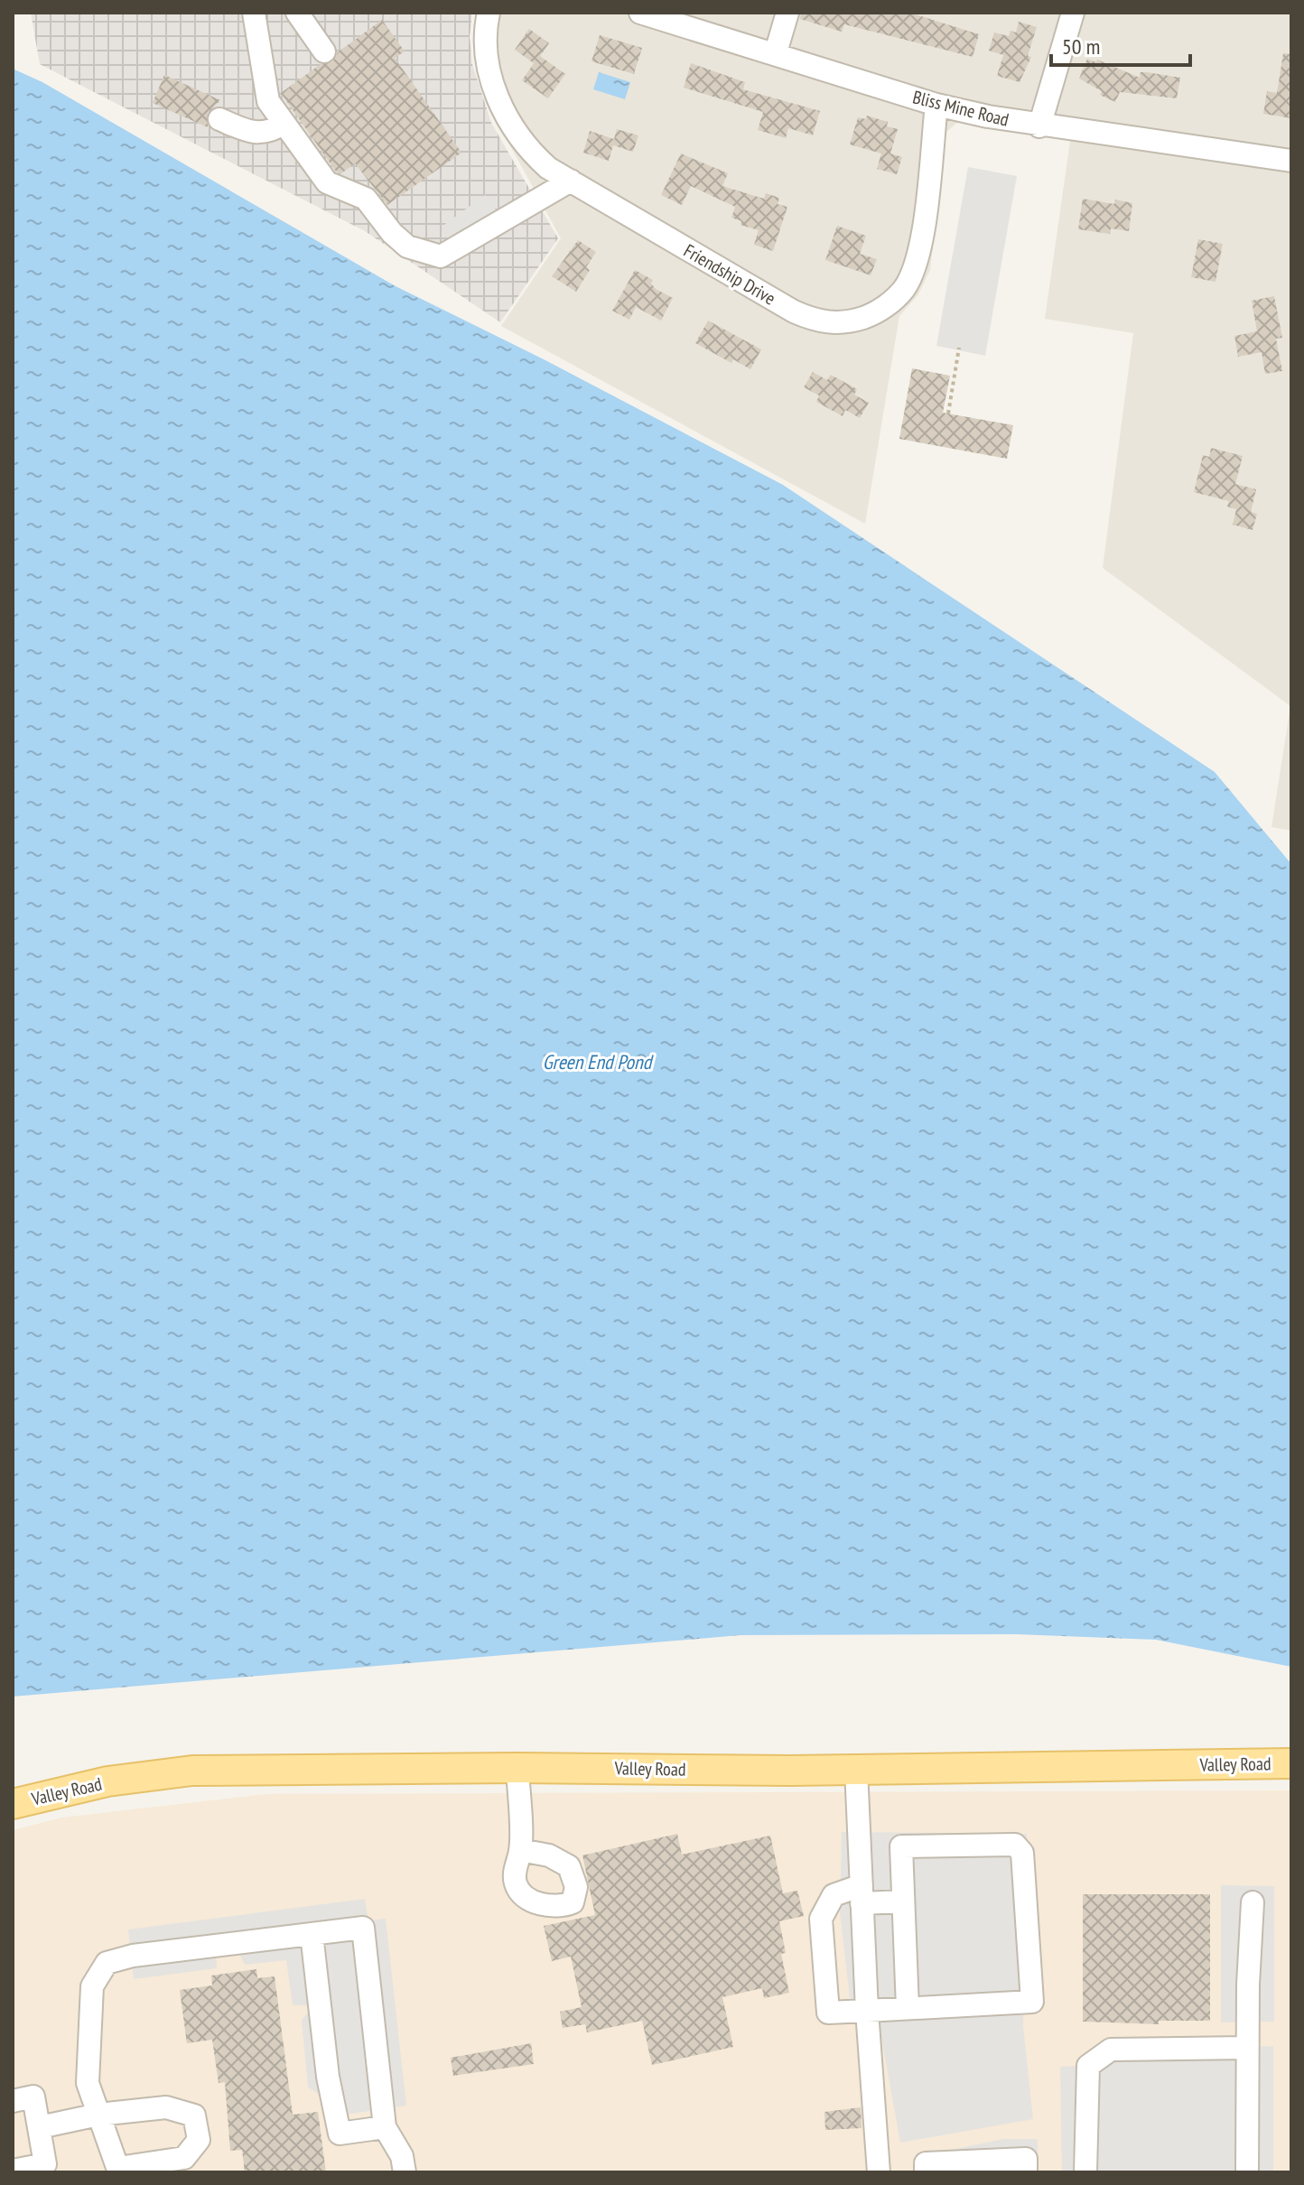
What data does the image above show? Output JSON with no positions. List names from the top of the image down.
{
  "streets": {
    "main road": ["Valley Road"],
    "street": ["Bliss Mine Road", "Friendship Drive"]
  },
  "crossings": [
    ["Bliss Mine Road", "Friendship Drive"]
  ],
  "water": ["Green End Pond"],
  "scale_bar": "50 m"
}
